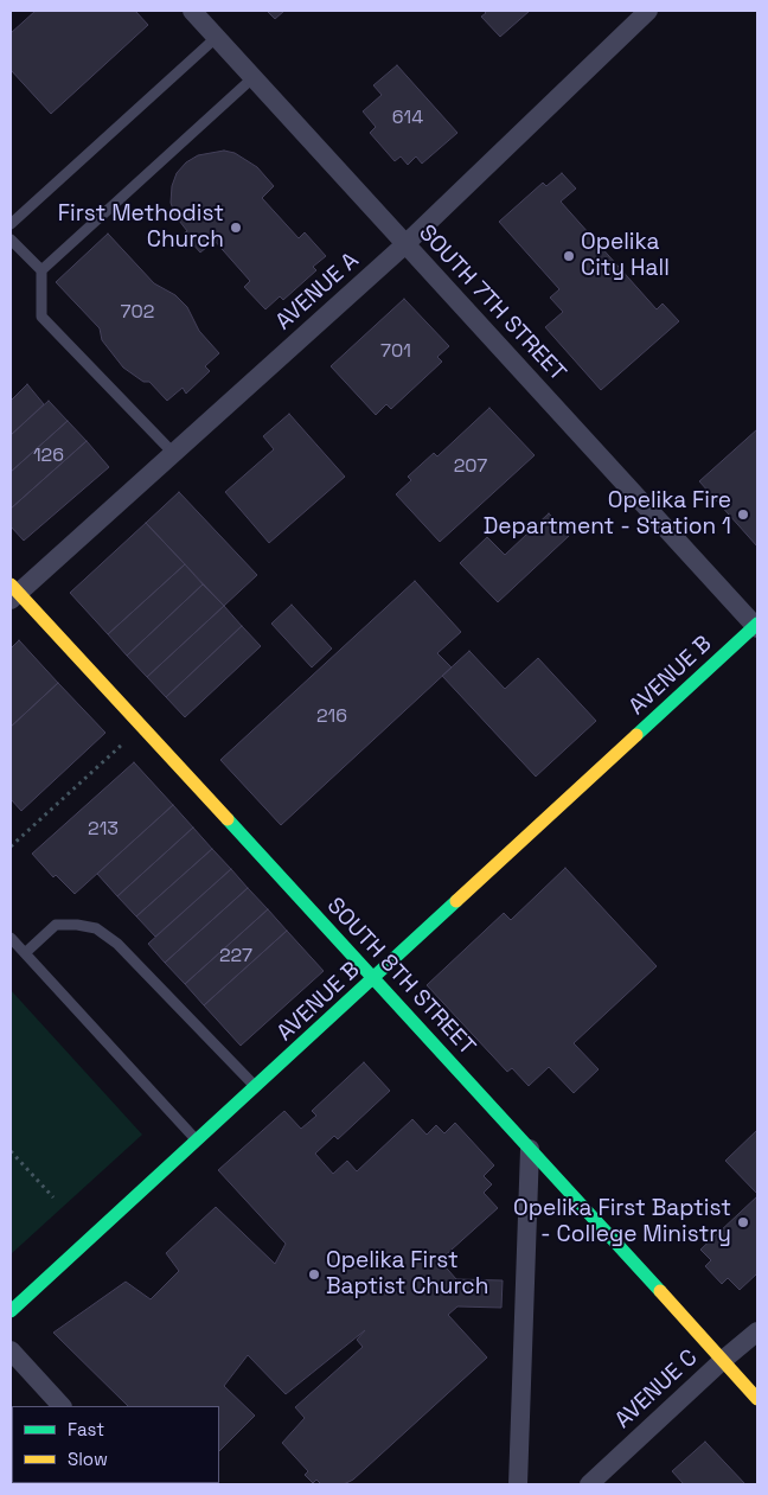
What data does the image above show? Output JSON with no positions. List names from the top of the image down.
{
  "streets": {
    "street": [
      "AVENUE A",
      "SOUTH 7TH STREET",
      "AVENUE B",
      "SOUTH 8TH STREET",
      "AVENUE C"
    ]
  },
  "crossings": [
    ["AVENUE A", "SOUTH 7TH STREET"],
    ["AVENUE A", "SOUTH 8TH STREET"],
    ["SOUTH 7TH STREET", "AVENUE B"],
    ["AVENUE B", "SOUTH 8TH STREET"],
    ["SOUTH 8TH STREET", "AVENUE C"]
  ],
  "places": [
    "First Methodist Church",
    "Opelika City Hall",
    "Opelika Fire Department - Station 1",
    "Opelika First Baptist - College Ministry",
    "Opelika First Baptist Church"
  ],
  "house_numbers": [
    "614",
    "702",
    "701",
    "126",
    "207",
    "216",
    "213",
    "227"
  ],
  "legend": ["Fast", "Slow"]
}
